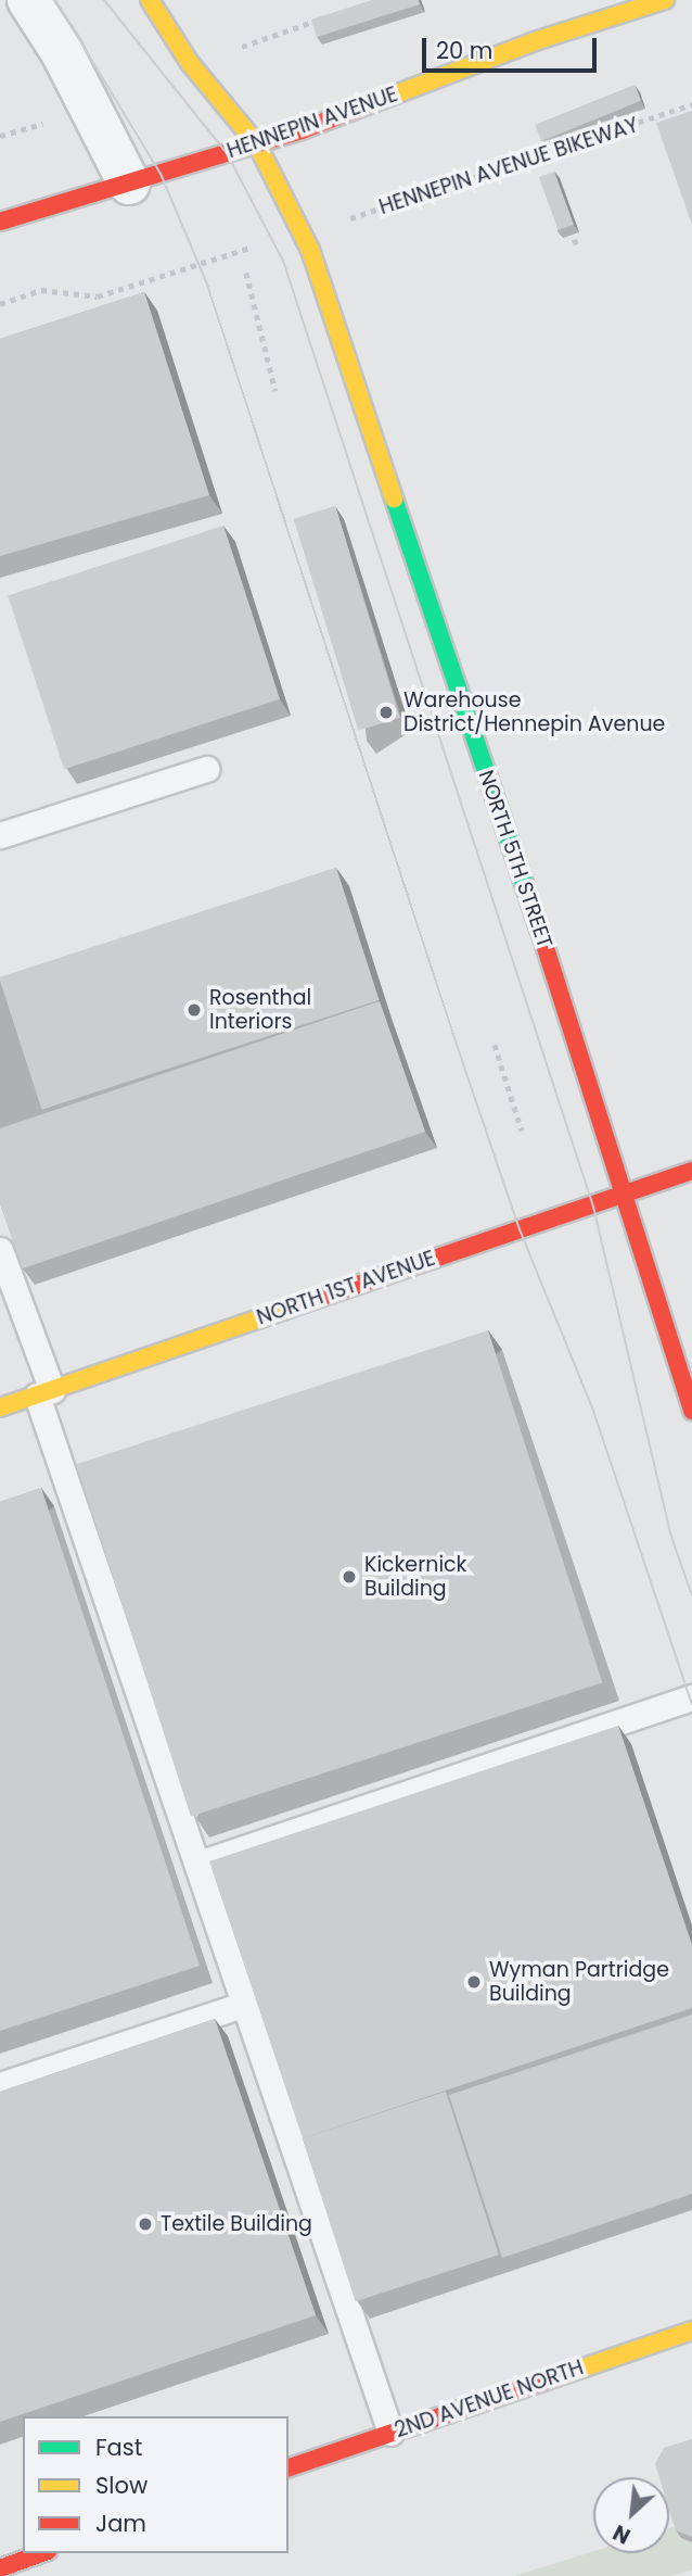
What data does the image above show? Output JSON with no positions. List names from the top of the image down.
{
  "streets": {
    "street": [
      "HENNEPIN AVENUE",
      "NORTH 5TH STREET",
      "NORTH 1ST AVENUE",
      "2ND AVENUE NORTH"
    ],
    "path": ["HENNEPIN AVENUE BIKEWAY"]
  },
  "crossings": [
    ["HENNEPIN AVENUE", "NORTH 5TH STREET"],
    ["NORTH 5TH STREET", "NORTH 1ST AVENUE"]
  ],
  "places": [
    "Warehouse District/Hennepin Avenue",
    "Rosenthal Interiors",
    "Kickernick Building",
    "Wyman Partridge Building",
    "Textile Building"
  ],
  "legend": ["Fast", "Slow", "Jam"],
  "scale_bar": "20 m",
  "north": "bottom left"
}
